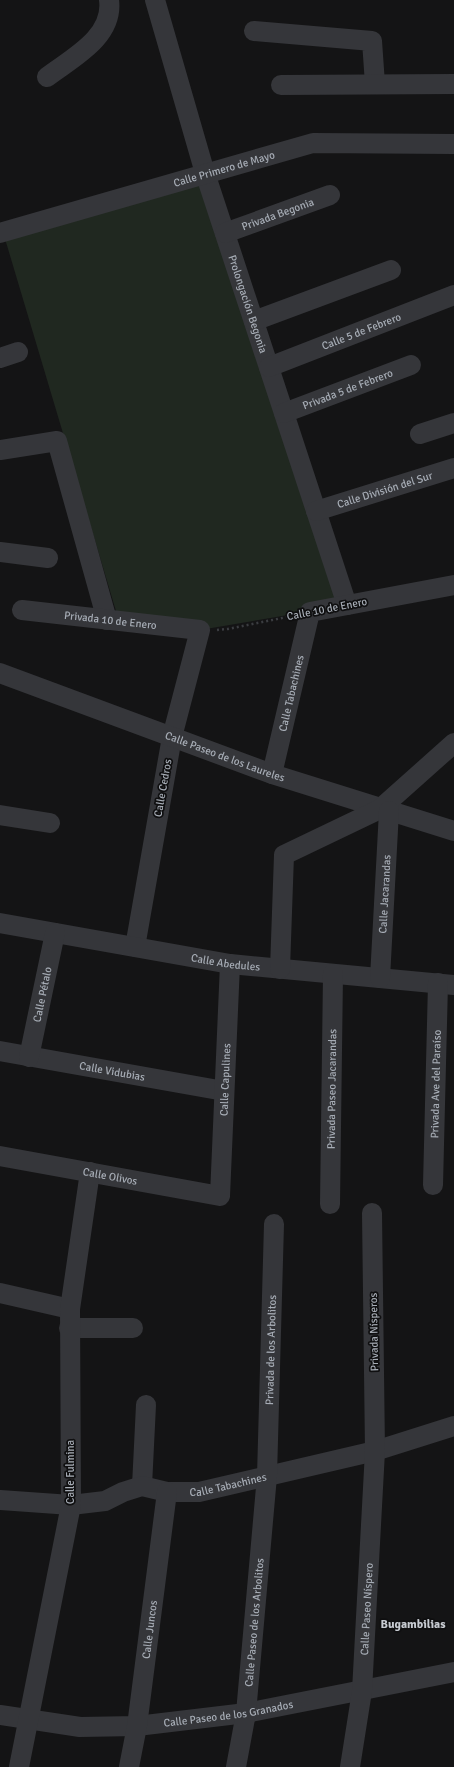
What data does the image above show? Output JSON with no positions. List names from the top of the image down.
{
  "streets": {
    "street": [
      "Calle Primero de Mayo",
      "Privada Begonia",
      "Prolongación Begonia",
      "Calle 5 de Febrero",
      "Privada 5 de Febrero",
      "Calle División del Sur",
      "Calle 10 de Enero",
      "Privada 10 de Enero",
      "Calle Tabachines",
      "Calle Paseo de los Laureles",
      "Calle Cedros",
      "Calle Jacarandas",
      "Calle Abedules",
      "Calle Pétalo",
      "Calle Vidubias",
      "Calle Capulines",
      "Privada Ave del Paraíso",
      "Privada Paseo Jacarandas",
      "Calle Olivos",
      "Privada Nísperos",
      "Privada de los Arbolitos",
      "Calle Fulmina",
      "Calle Paseo Níspero",
      "Calle Paseo de los Arbolitos",
      "Calle Juncos",
      "Calle Paseo de los Granados"
    ]
  },
  "crossings": [
    ["Calle Primero de Mayo", "Prolongación Begonia"],
    ["Privada Begonia", "Prolongación Begonia"],
    ["Prolongación Begonia", "Calle 5 de Febrero"],
    ["Prolongación Begonia", "Privada 5 de Febrero"],
    ["Prolongación Begonia", "Calle División del Sur"],
    ["Prolongación Begonia", "Calle 10 de Enero"],
    ["Calle 10 de Enero", "Privada 10 de Enero"],
    ["Calle 10 de Enero", "Calle Tabachines"],
    ["Calle 10 de Enero", "Calle Cedros"],
    ["Privada 10 de Enero", "Calle Cedros"],
    ["Calle Tabachines", "Calle Paseo de los Laureles"],
    ["Calle Tabachines", "Privada Nísperos"],
    ["Calle Tabachines", "Privada de los Arbolitos"],
    ["Calle Tabachines", "Calle Paseo Níspero"],
    ["Calle Tabachines", "Calle Paseo de los Arbolitos"],
    ["Calle Tabachines", "Calle Juncos"],
    ["Calle Paseo de los Laureles", "Calle Cedros"],
    ["Calle Paseo de los Laureles", "Calle Jacarandas"],
    ["Calle Cedros", "Calle Abedules"],
    ["Calle Jacarandas", "Calle Abedules"],
    ["Calle Abedules", "Calle Pétalo"],
    ["Calle Abedules", "Calle Capulines"],
    ["Calle Abedules", "Privada Ave del Paraíso"],
    ["Calle Abedules", "Privada Paseo Jacarandas"],
    ["Calle Pétalo", "Calle Vidubias"],
    ["Calle Vidubias", "Calle Capulines"],
    ["Calle Capulines", "Calle Olivos"],
    ["Calle Olivos", "Calle Fulmina"],
    ["Privada Nísperos", "Calle Paseo Níspero"],
    ["Privada de los Arbolitos", "Calle Paseo de los Arbolitos"],
    ["Calle Fulmina", "Calle Paseo de los Granados"],
    ["Calle Paseo Níspero", "Calle Paseo de los Granados"],
    ["Calle Paseo de los Arbolitos", "Calle Paseo de los Granados"],
    ["Calle Juncos", "Calle Paseo de los Granados"]
  ],
  "districts": ["Bugambilias"]
}
